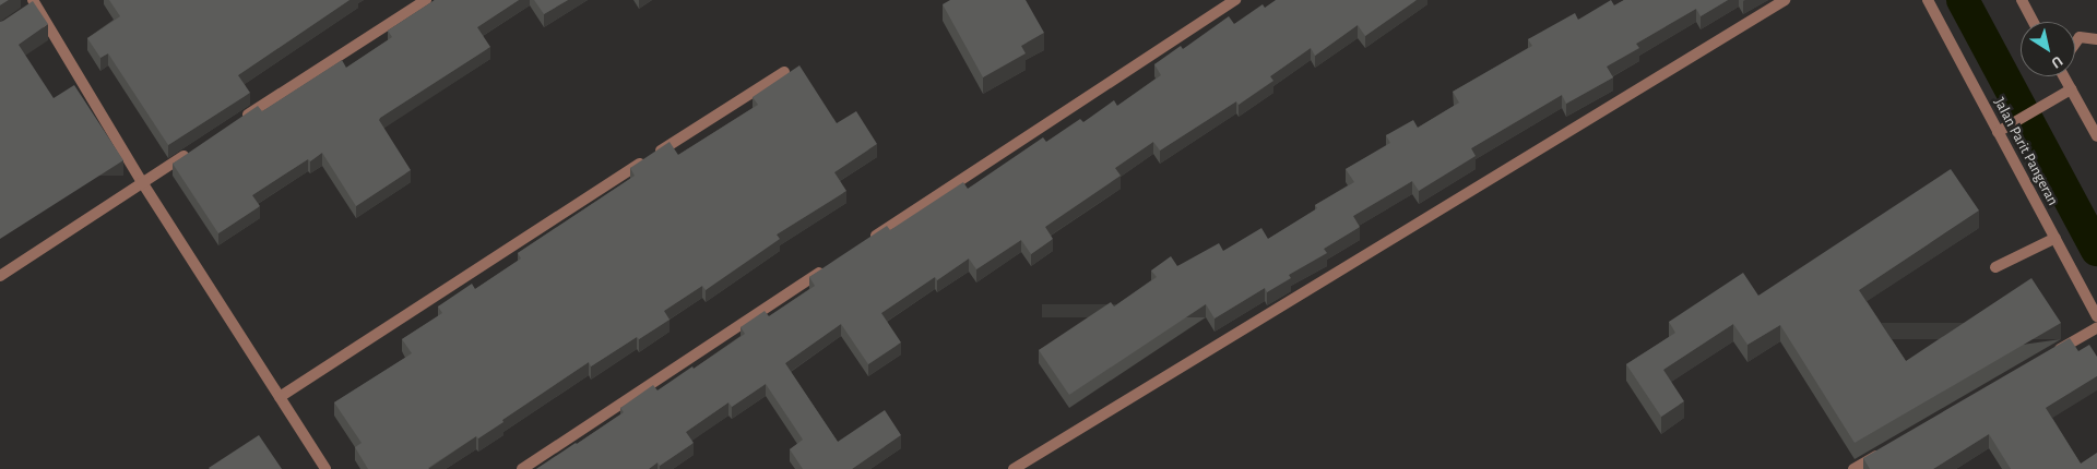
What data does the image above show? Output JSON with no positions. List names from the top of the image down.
{
  "streets": {
    "street": ["Jalan Parit Pangeran"]
  },
  "north": "bottom right"
}
